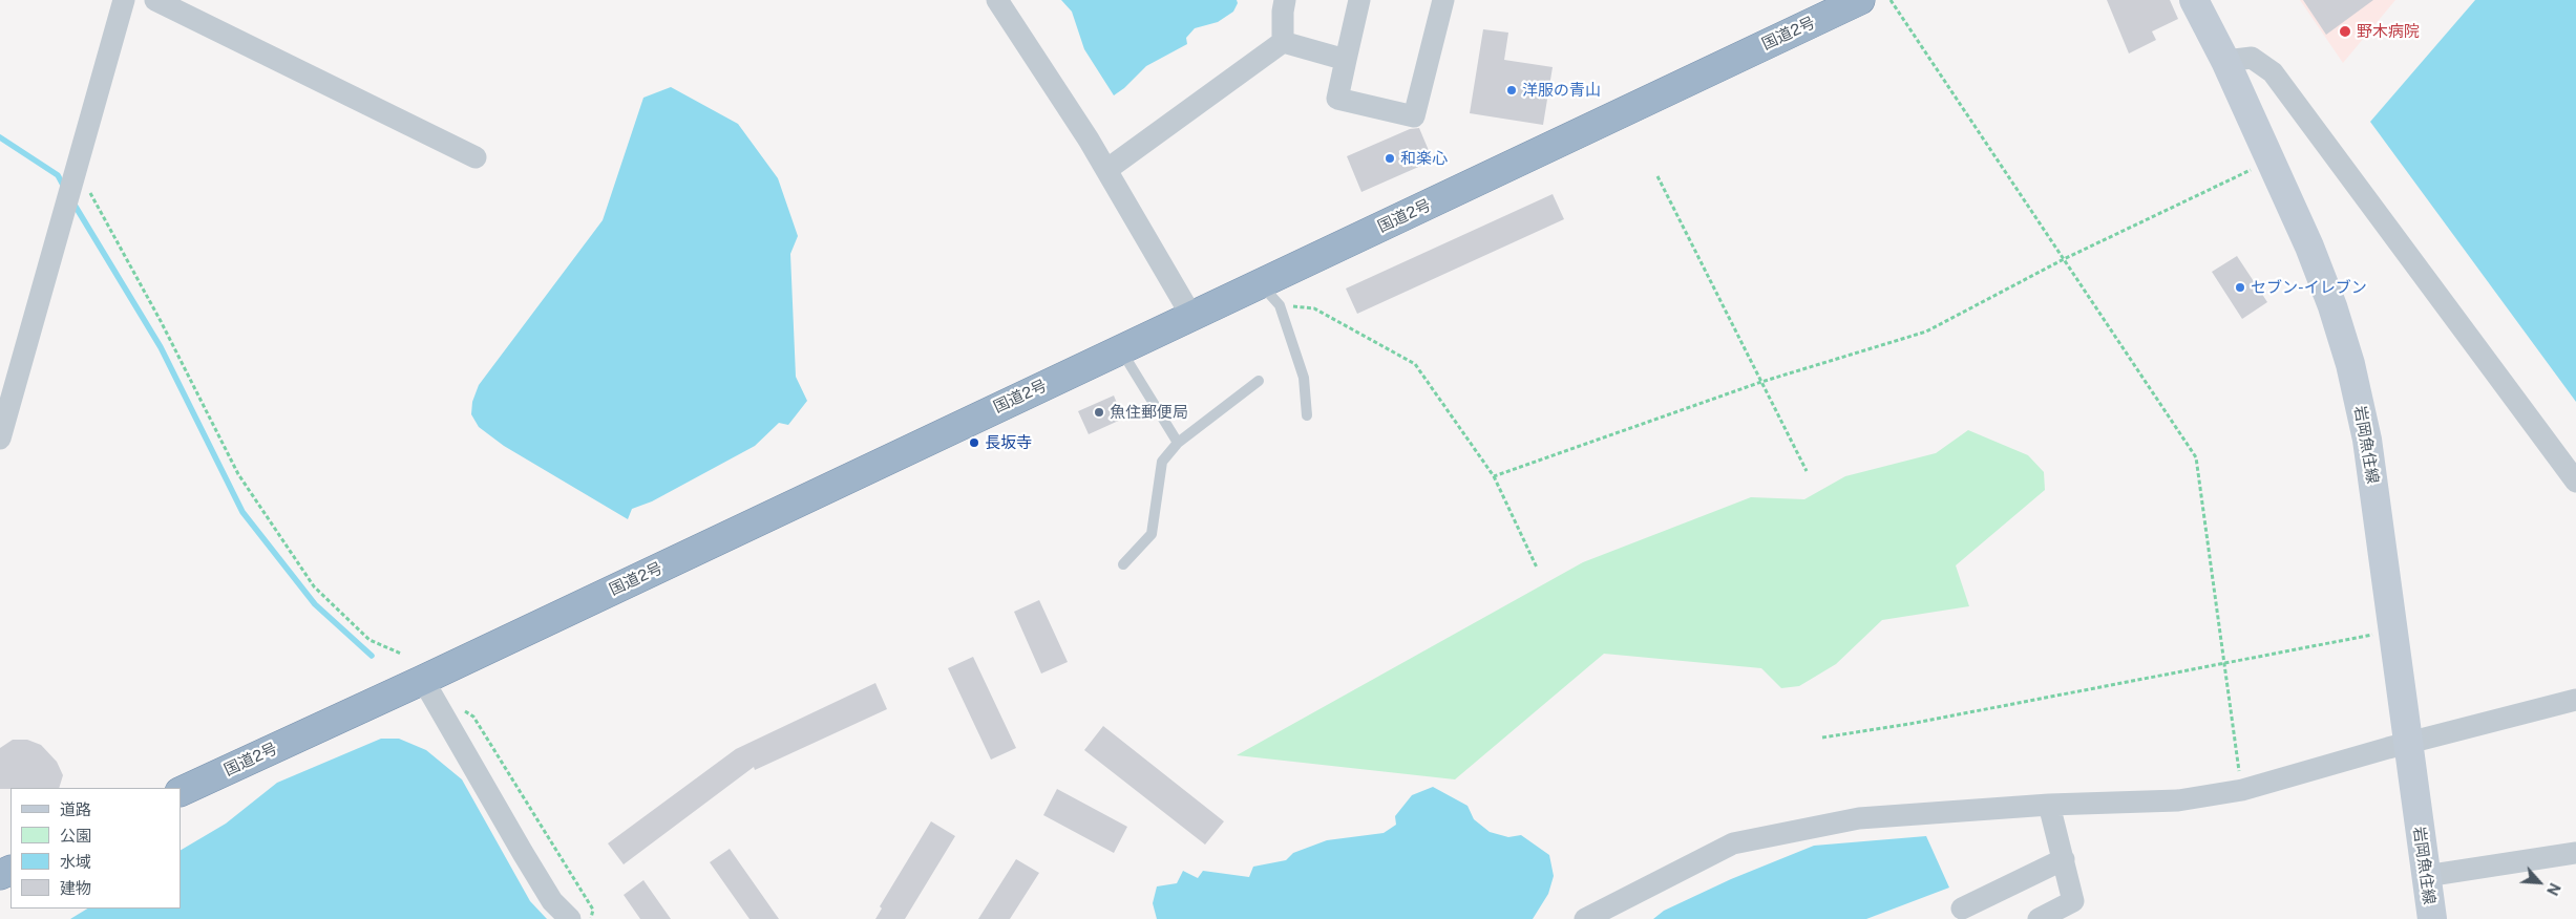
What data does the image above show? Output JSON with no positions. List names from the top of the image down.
{
  "streets": {
    "highway": ["国道2号"],
    "main road": ["岩岡魚住線"]
  },
  "places": [
    "野木病院",
    "洋服の青山",
    "和楽心",
    "セブン-イレブン",
    "魚住郵便局",
    "長坂寺"
  ],
  "legend": [
    "道路",
    "公園",
    "水域",
    "建物"
  ],
  "north": "bottom right"
}
